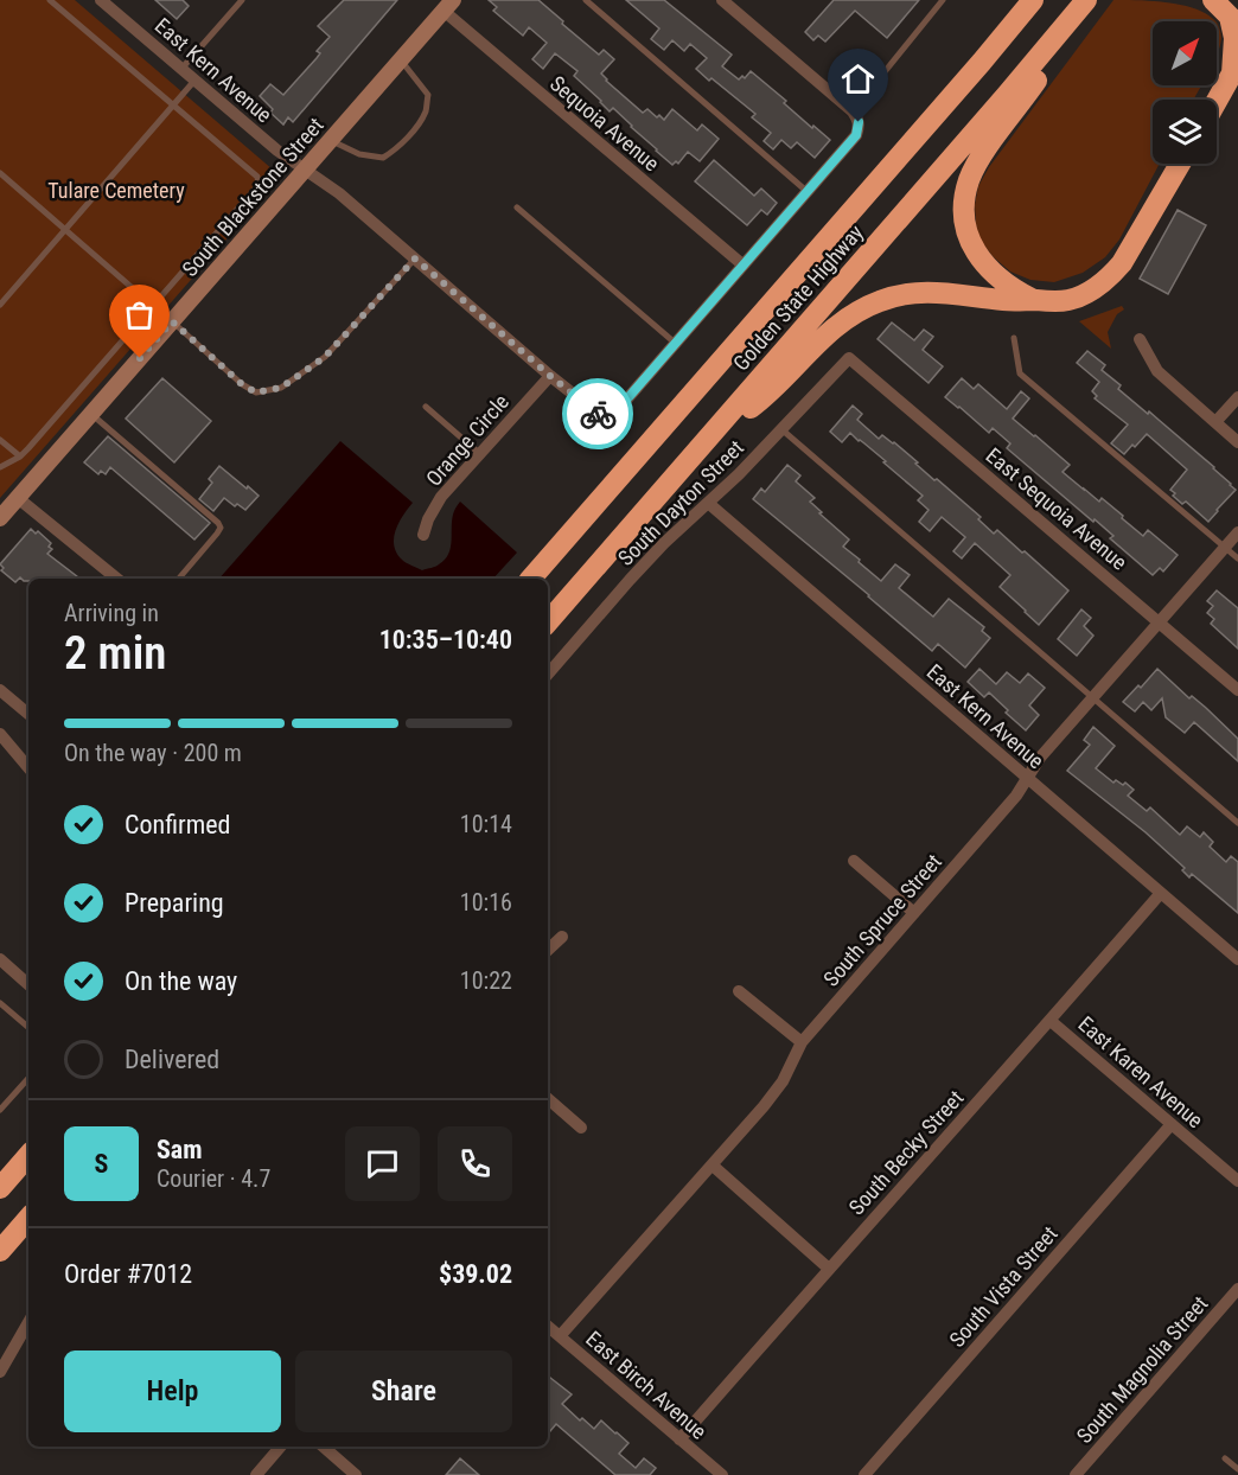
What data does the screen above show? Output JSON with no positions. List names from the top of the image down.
{
  "streets": {
    "highway": ["Golden State Highway"],
    "main road": ["South Blackstone Street"],
    "street": [
      "East Kern Avenue",
      "Sequoia Avenue",
      "Orange Circle",
      "South Dayton Street",
      "East Sequoia Avenue",
      "South Spruce Street",
      "East Karen Avenue",
      "South Becky Street",
      "South Vista Street",
      "South Magnolia Street",
      "East Birch Avenue"
    ]
  },
  "crossings": [
    ["East Kern Avenue", "Sequoia Avenue"],
    ["East Kern Avenue", "South Blackstone Street"],
    ["East Kern Avenue", "Orange Circle"],
    ["East Kern Avenue", "South Dayton Street"],
    ["East Kern Avenue", "South Spruce Street"],
    ["East Kern Avenue", "South Becky Street"],
    ["Sequoia Avenue", "South Blackstone Street"],
    ["South Dayton Street", "East Sequoia Avenue"],
    ["East Sequoia Avenue", "South Spruce Street"],
    ["South Spruce Street", "East Birch Avenue"],
    ["East Karen Avenue", "South Becky Street"],
    ["East Karen Avenue", "South Vista Street"],
    ["South Becky Street", "East Birch Avenue"]
  ],
  "parks": ["Tulare Cemetery"],
  "north": "top right",
  "page": {
    "heading": ["2 min", "Arriving in", "10:35–10:40"],
    "panel": [
      "Sam",
      "Courier · 4.7",
      "Order #7012",
      "$39.02"
    ],
    "bar": "On the way · 200 m",
    "list": [
      ["Confirmed", "10:14"],
      ["Preparing", "10:16"],
      ["On the way", "10:22"],
      "Delivered"
    ],
    "round": "S",
    "buttons": ["Help", "Share"]
  }
}
